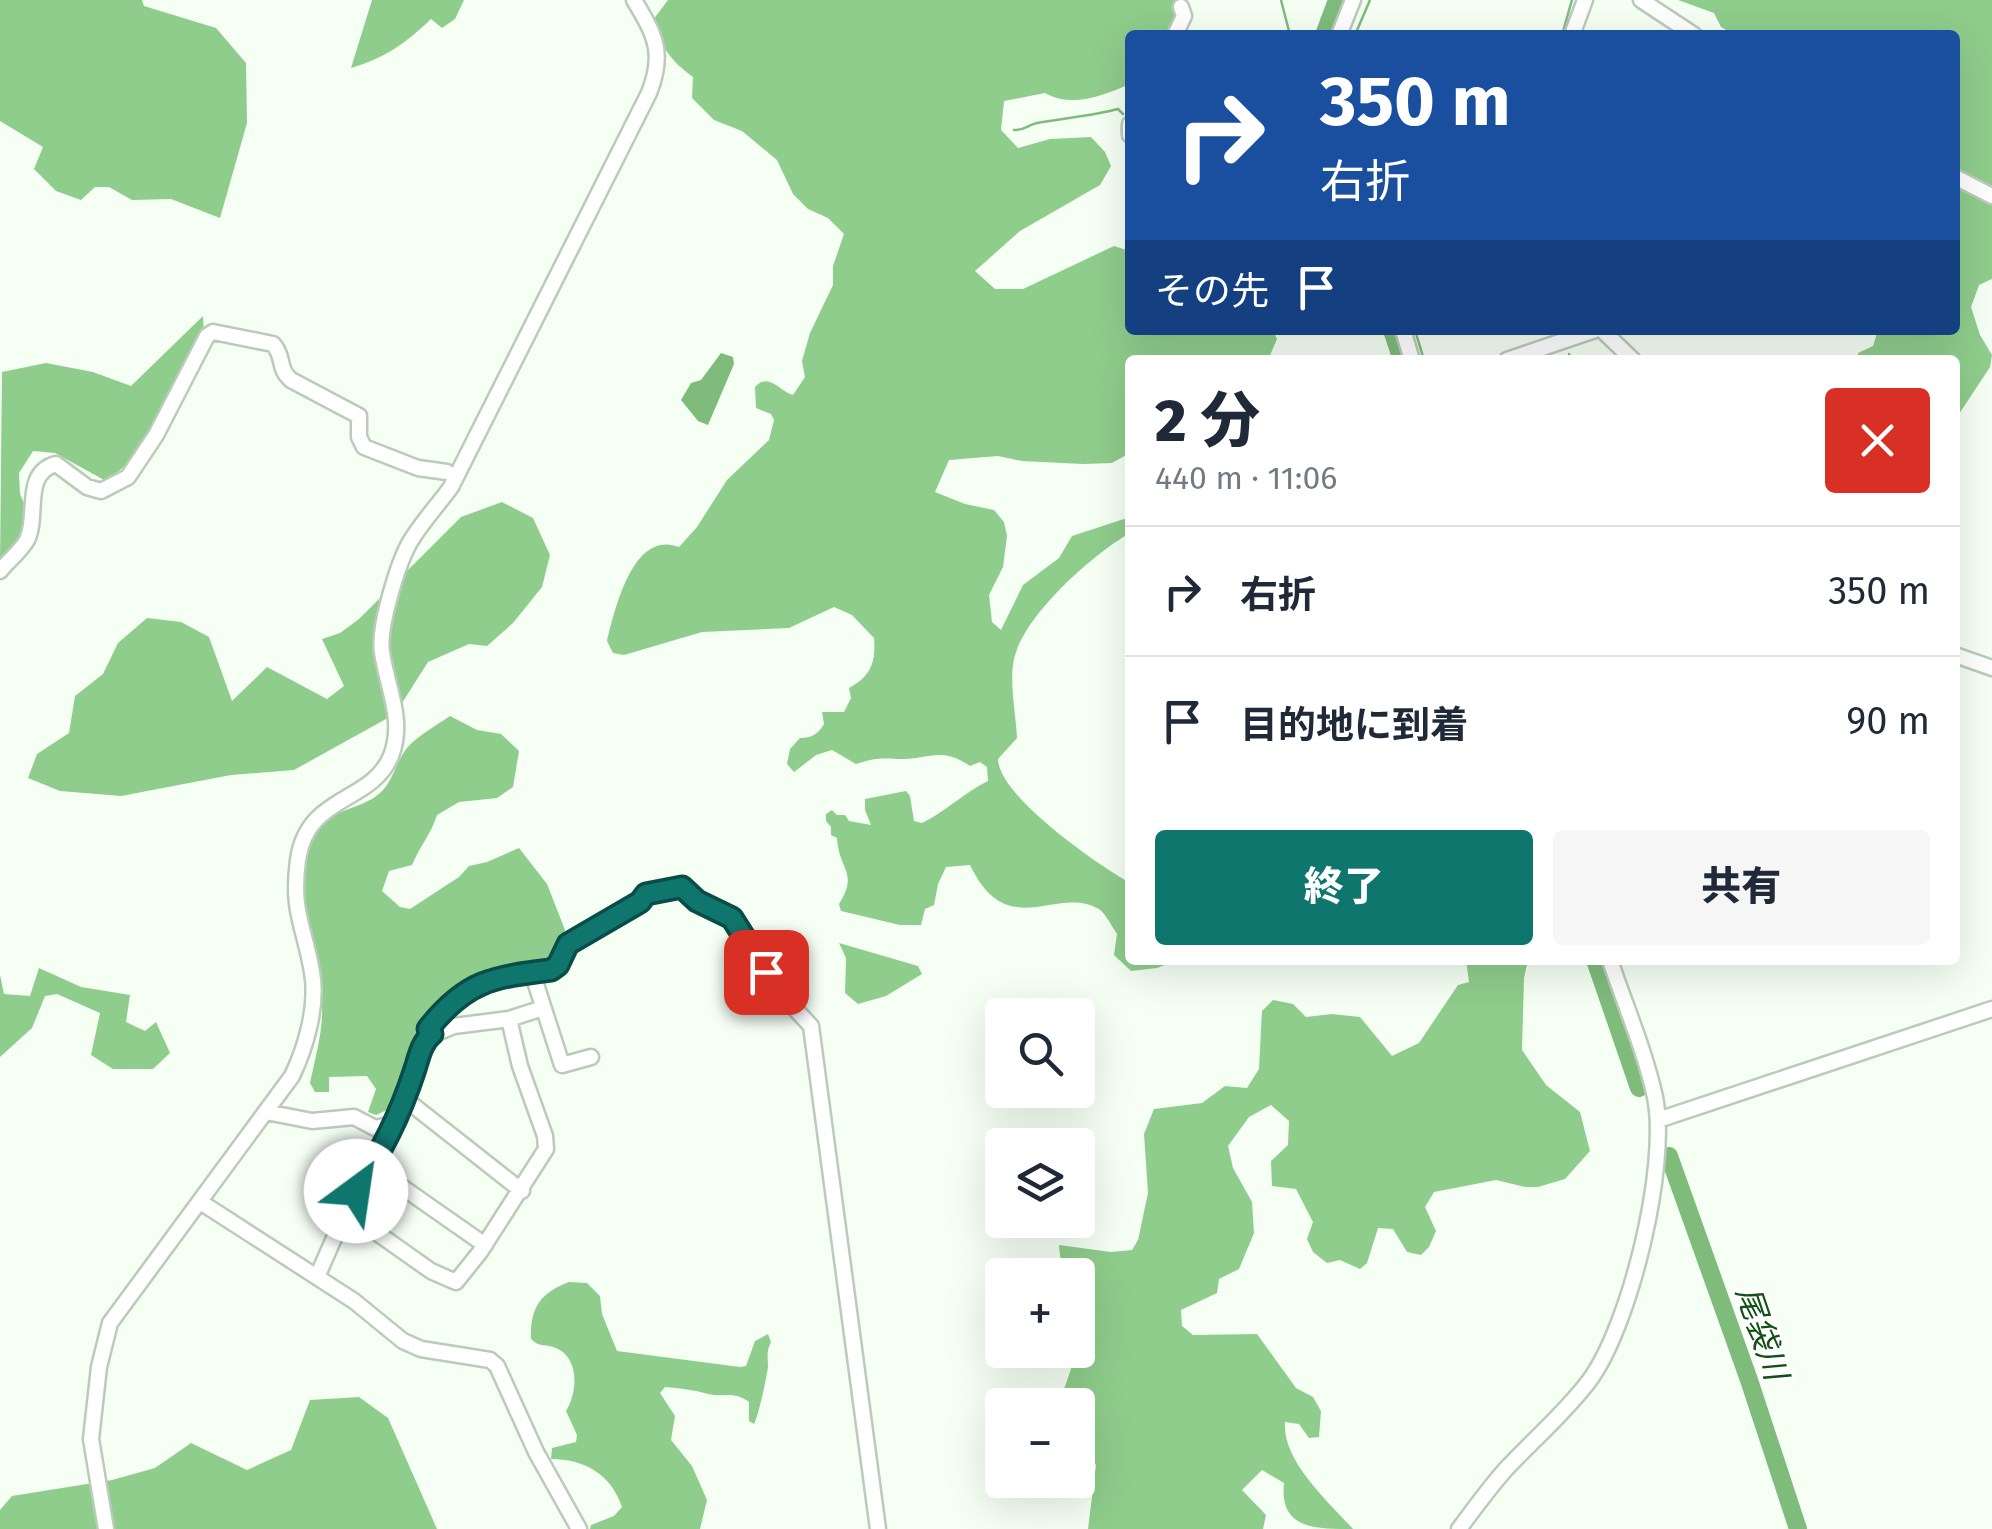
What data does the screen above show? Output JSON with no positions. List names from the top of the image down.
{
  "water": ["尾袋川"],
  "page": {
    "turn": ["350 m", "右折"],
    "then": "その先",
    "heading": ["2 分", "440 m · 11:06"],
    "list": [
      {
        "name": "右折",
        "value": "350 m"
      },
      {
        "name": "目的地に到着",
        "value": "90 m"
      }
    ],
    "buttons": ["終了", "共有"],
    "map_buttons": ["+", "−"]
  }
}
